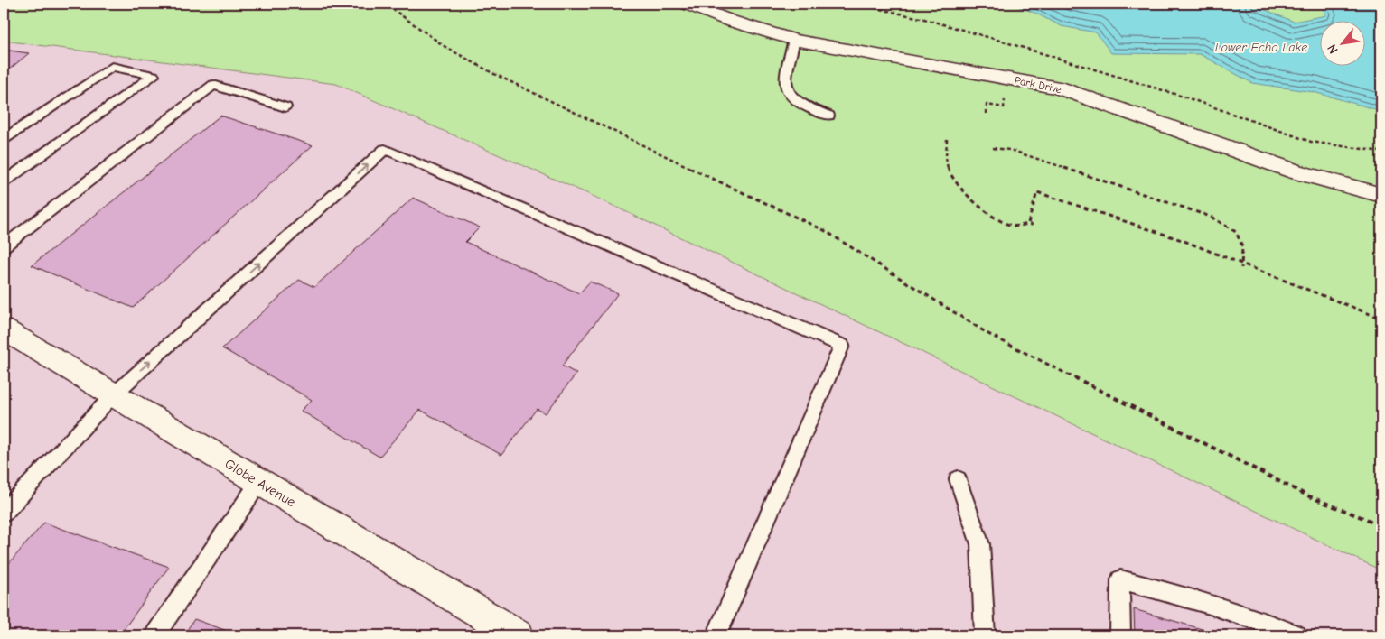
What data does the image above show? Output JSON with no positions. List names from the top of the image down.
{
  "streets": {
    "street": ["Park Drive", "Globe Avenue"]
  },
  "water": ["Lower Echo Lake"],
  "north": "bottom left"
}
